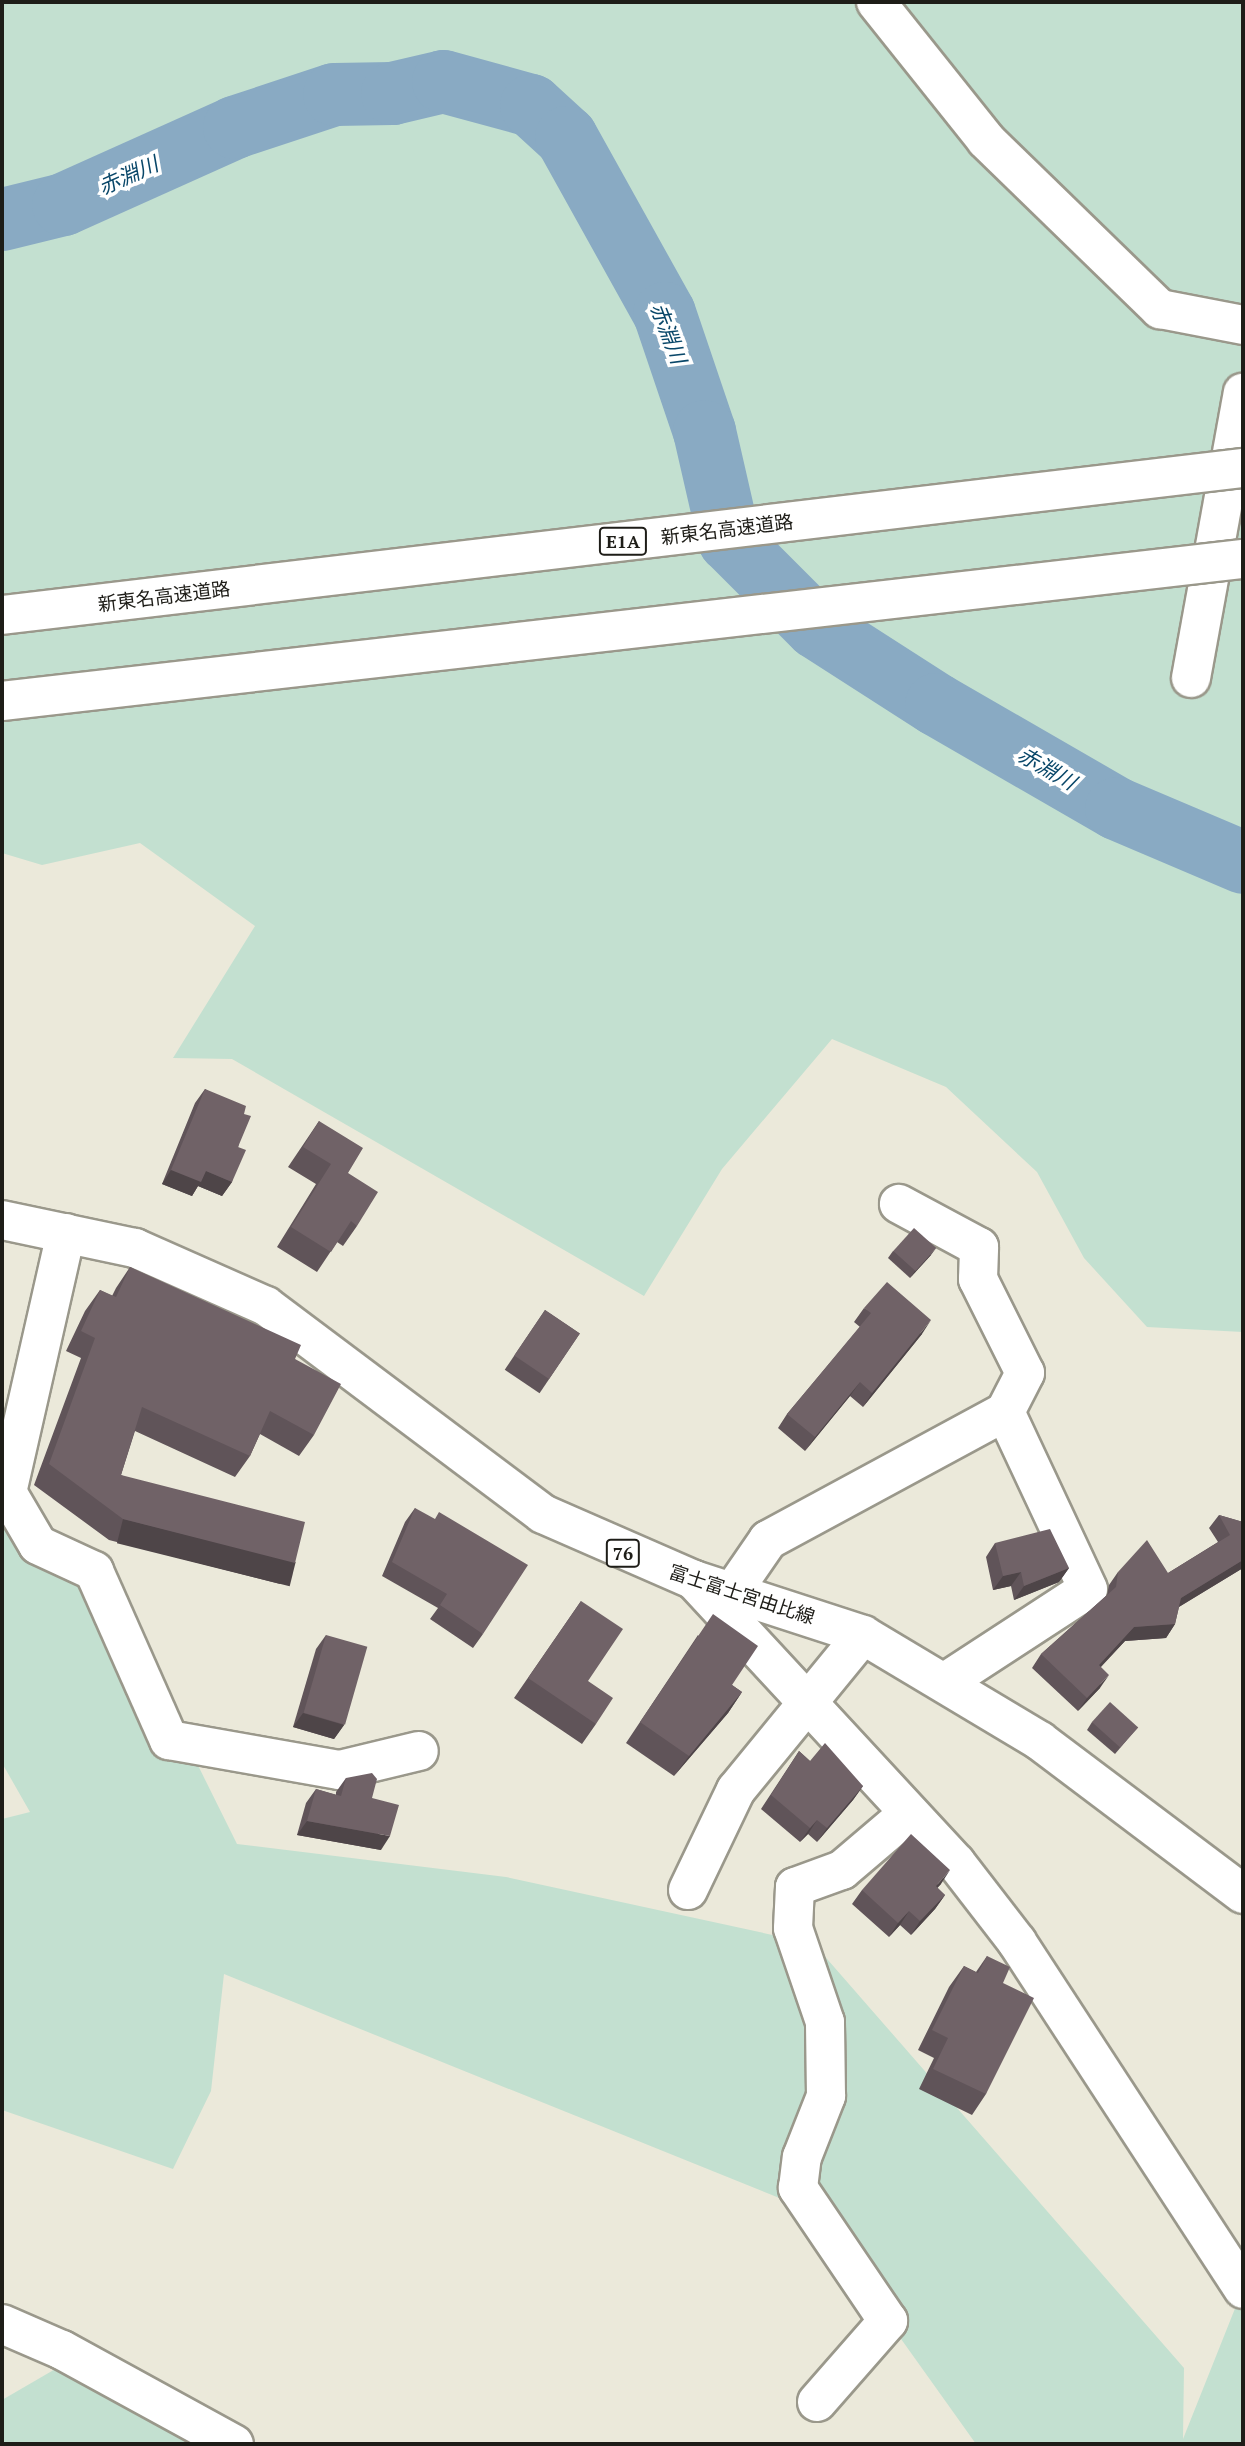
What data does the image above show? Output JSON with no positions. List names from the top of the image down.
{
  "streets": {
    "main road": [
      "新東名高速道路",
      "E1A",
      "76",
      "富士富士宮由比線"
    ]
  },
  "water": ["赤淵川"]
}
